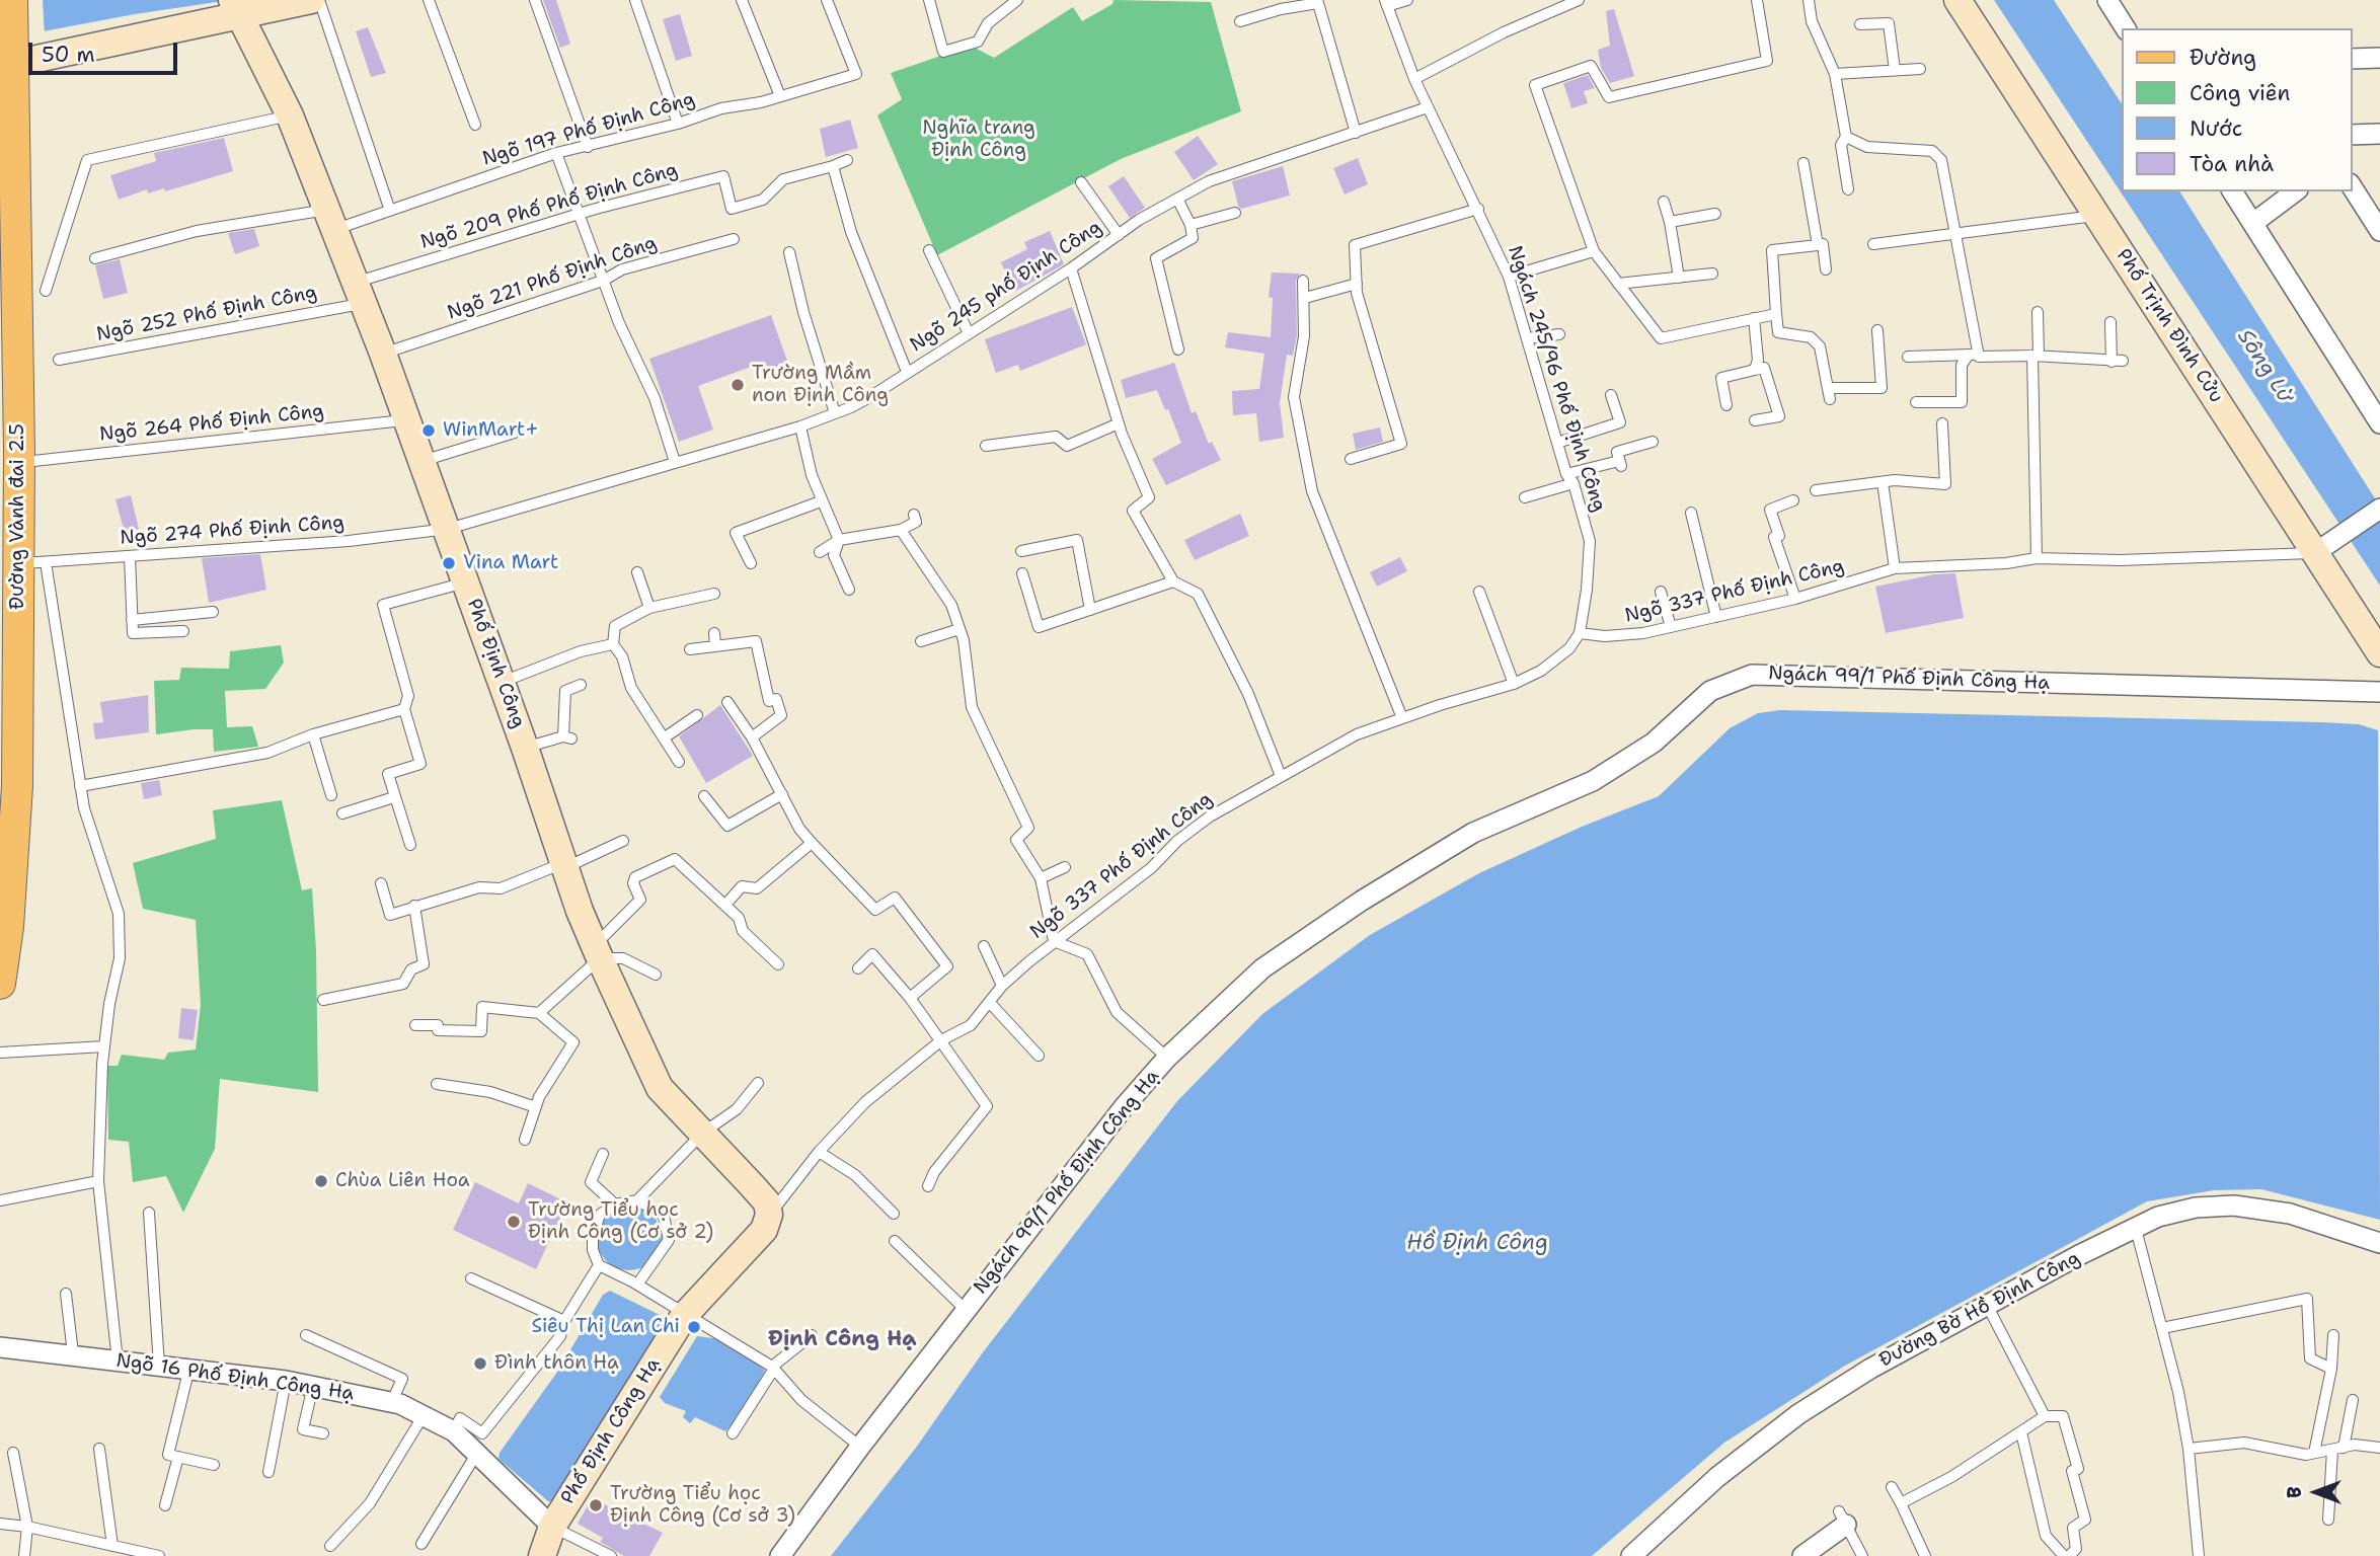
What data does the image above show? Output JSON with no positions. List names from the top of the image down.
{
  "streets": {
    "main road": ["Đường Vành đai 2.5"],
    "street": [
      "Phố Trịnh Đình Cửu",
      "Phố Định Công",
      "Ngách 99/1 Phố Định Công Hạ",
      "Đường Bờ Hồ Định Công",
      "Ngõ 16 Phố Định Công Hạ",
      "Phố Định Công Hạ"
    ],
    "lane": [
      "Ngõ 197 Phố Định Công",
      "Ngõ 209 Phố Phố Định Công",
      "Ngõ 221 Phố Định Công",
      "Ngõ 245 phố Định Công",
      "Ngõ 252 Phố Định Công",
      "Ngách 245/96 Phố Định Công",
      "Ngõ 264 Phố Định Công",
      "Ngõ 274 Phố Định Công",
      "Ngõ 337 Phố Định Công"
    ]
  },
  "crossings": [
    ["Ngõ 197 Phố Định Công", "Phố Định Công"],
    ["Ngõ 209 Phố Phố Định Công", "Ngõ 252 Phố Định Công"],
    ["Ngõ 209 Phố Phố Định Công", "Phố Định Công"],
    ["Ngõ 221 Phố Định Công", "Phố Định Công"],
    ["Ngõ 245 phố Định Công", "Ngách 245/96 Phố Định Công"],
    ["Ngõ 245 phố Định Công", "Ngõ 274 Phố Định Công"],
    ["Ngõ 245 phố Định Công", "Phố Định Công"],
    ["Ngõ 252 Phố Định Công", "Phố Định Công"],
    ["Phố Trịnh Đình Cửu", "Ngõ 337 Phố Định Công"],
    ["Ngách 245/96 Phố Định Công", "Ngõ 337 Phố Định Công"],
    ["Ngõ 264 Phố Định Công", "Đường Vành đai 2.5"],
    ["Ngõ 264 Phố Định Công", "Phố Định Công"],
    ["Đường Vành đai 2.5", "Ngõ 274 Phố Định Công"],
    ["Ngõ 274 Phố Định Công", "Phố Định Công"],
    ["Ngõ 337 Phố Định Công", "Phố Định Công"],
    ["Ngõ 337 Phố Định Công", "Phố Định Công Hạ"],
    ["Phố Định Công", "Phố Định Công Hạ"],
    ["Ngõ 16 Phố Định Công Hạ", "Phố Định Công Hạ"]
  ],
  "districts": ["Định Công Hạ"],
  "water": ["Sông Lừ", "Hồ Định Công"],
  "parks": ["Nghĩa trang Định Công"],
  "places": [
    "Trường Mầm non Định Công",
    "WinMart+",
    "Vina Mart",
    "Chùa Liên Hoa",
    "Trường Tiểu học Định Công (Cơ sở 2)",
    "Siêu Thị Lan Chi",
    "Đình thôn Hạ",
    "Trường Tiểu học Định Công (Cơ sở 3)"
  ],
  "legend": [
    "Đường",
    "Công viên",
    "Nước",
    "Tòa nhà"
  ],
  "scale_bar": "50 m",
  "north": "left"
}
